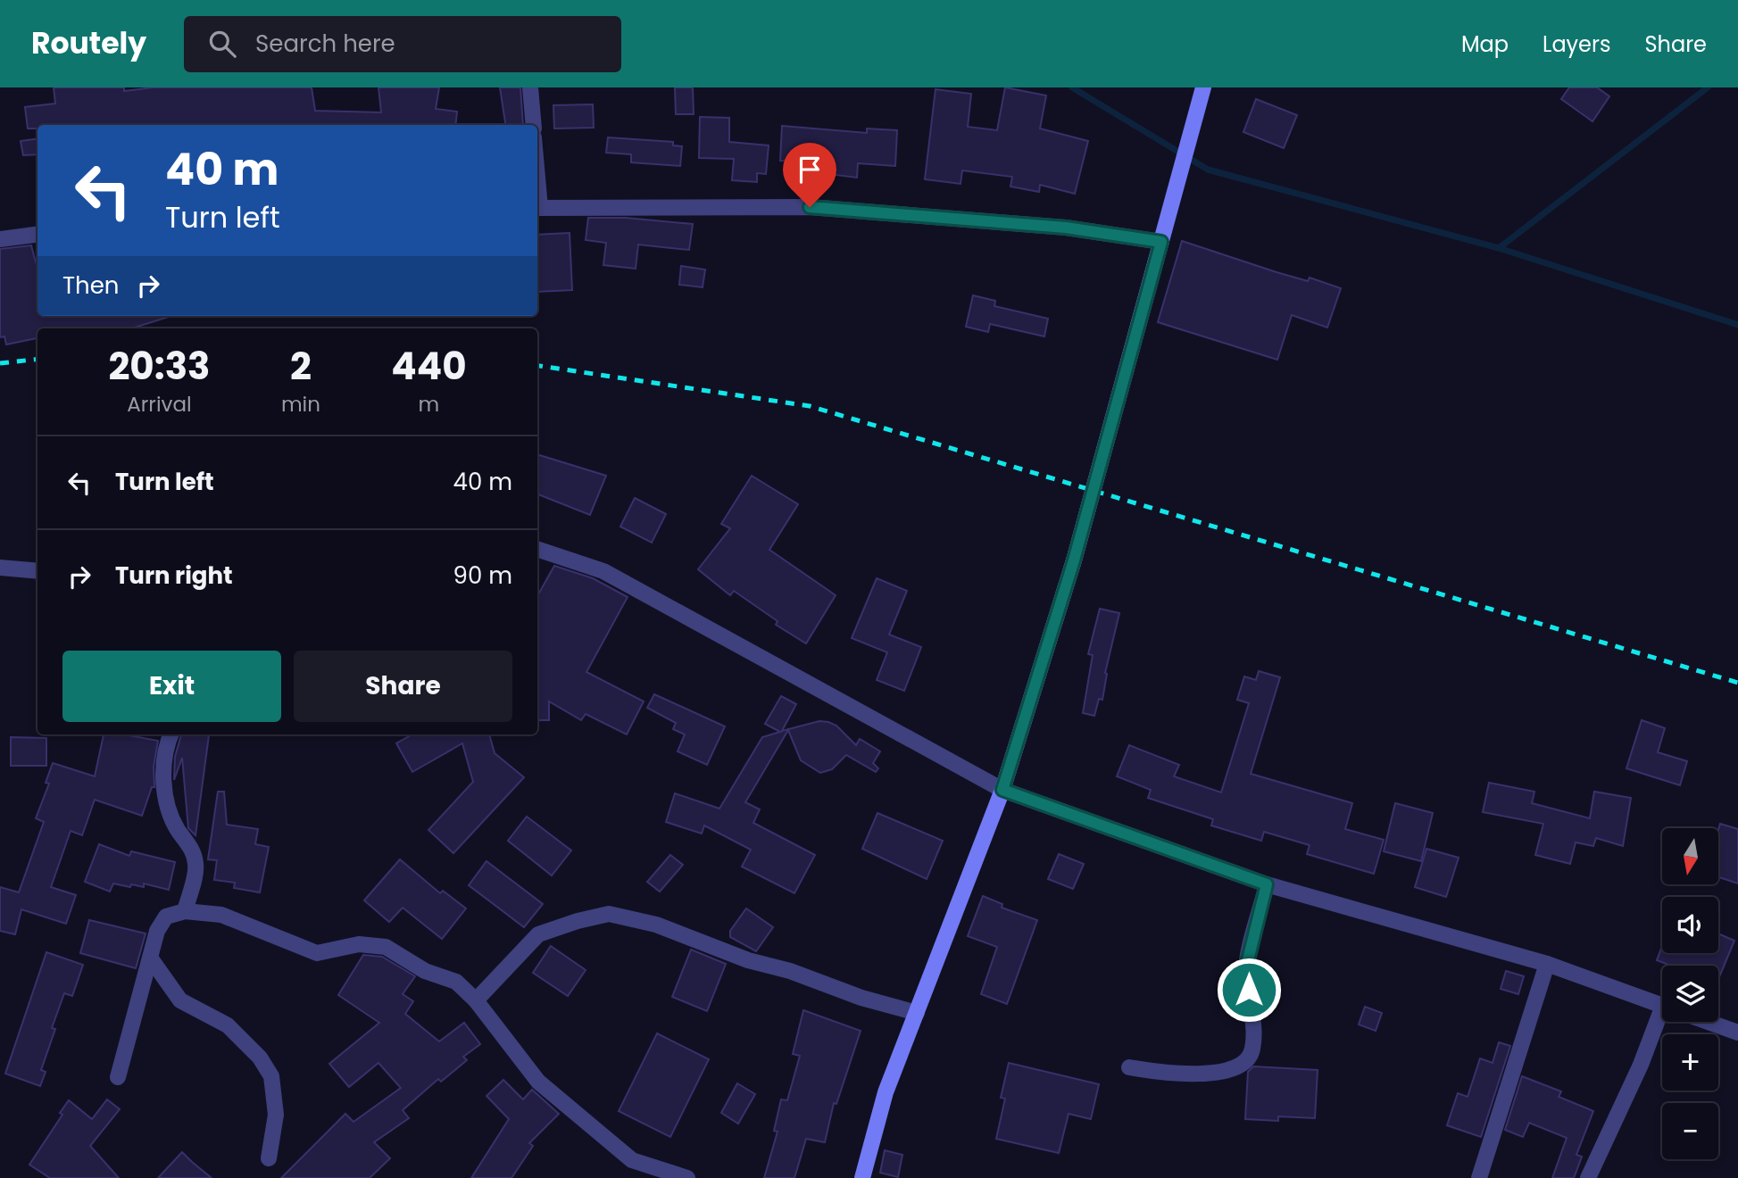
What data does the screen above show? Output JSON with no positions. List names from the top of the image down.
{
  "north": "bottom",
  "page": {
    "header": "Routely",
    "search": "Search here",
    "nav": ["Map", "Layers", "Share"],
    "turn": ["40 m", "Turn left"],
    "then": "Then",
    "eta": [
      "20:33",
      "Arrival",
      "2",
      "min",
      "440",
      "m"
    ],
    "list": [
      {
        "name": "Turn left",
        "value": "40 m"
      },
      {
        "name": "Turn right",
        "value": "90 m"
      }
    ],
    "buttons": ["Exit", "Share"],
    "map_buttons": ["+", "−"]
  }
}
